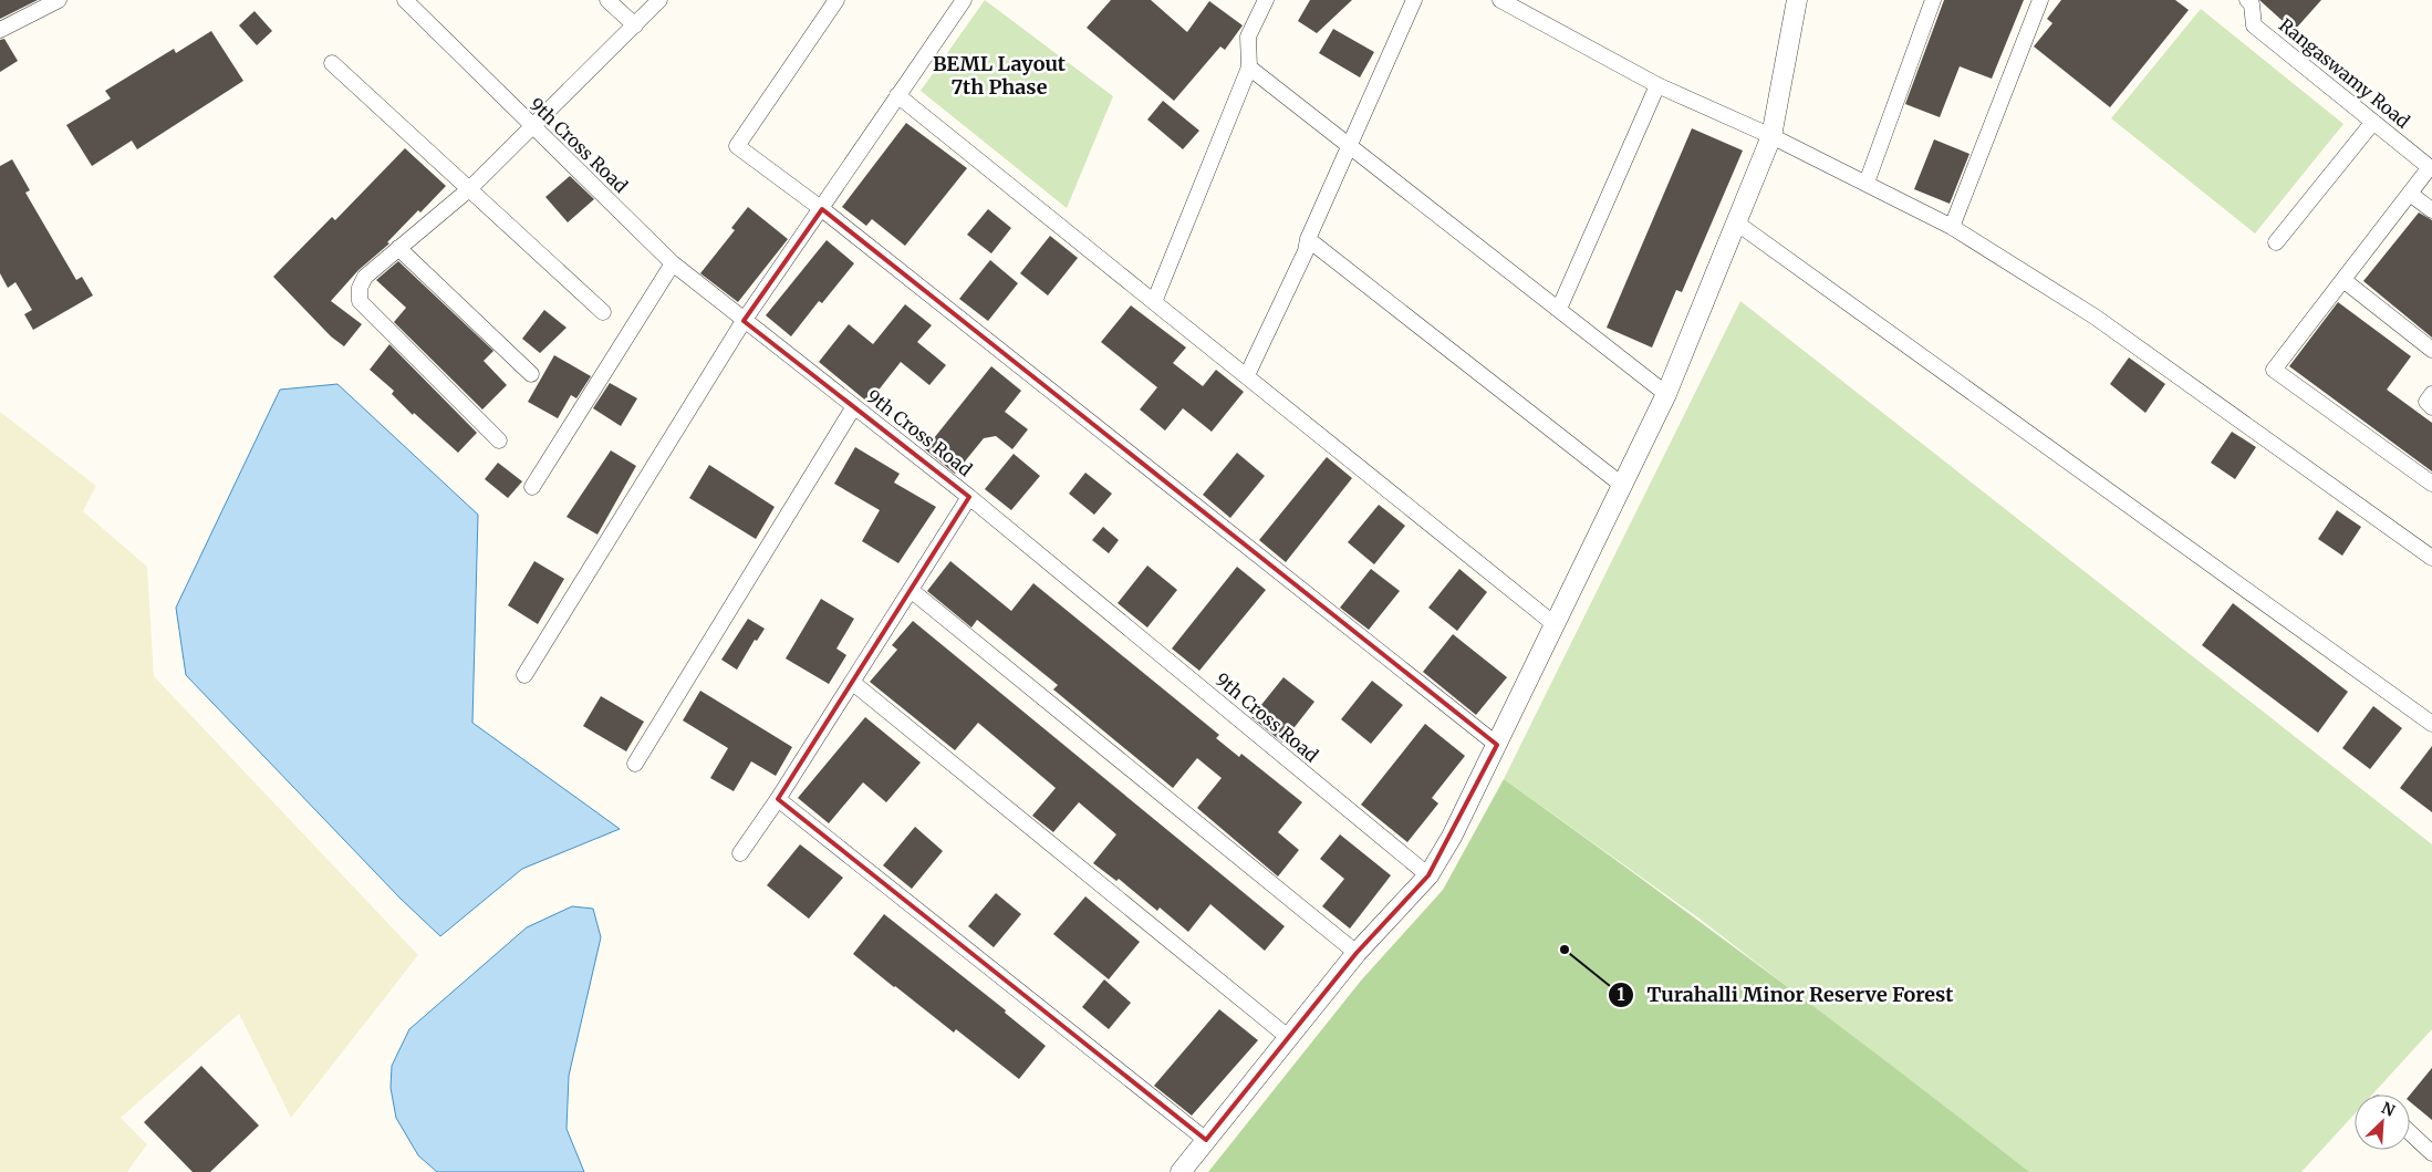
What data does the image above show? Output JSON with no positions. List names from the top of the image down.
{
  "streets": {
    "street": ["Rangaswamy Road", "9th Cross Road"]
  },
  "districts": ["BEML Layout 7th Phase"],
  "places": ["Turahalli Minor Reserve Forest"],
  "north": "top right"
}
